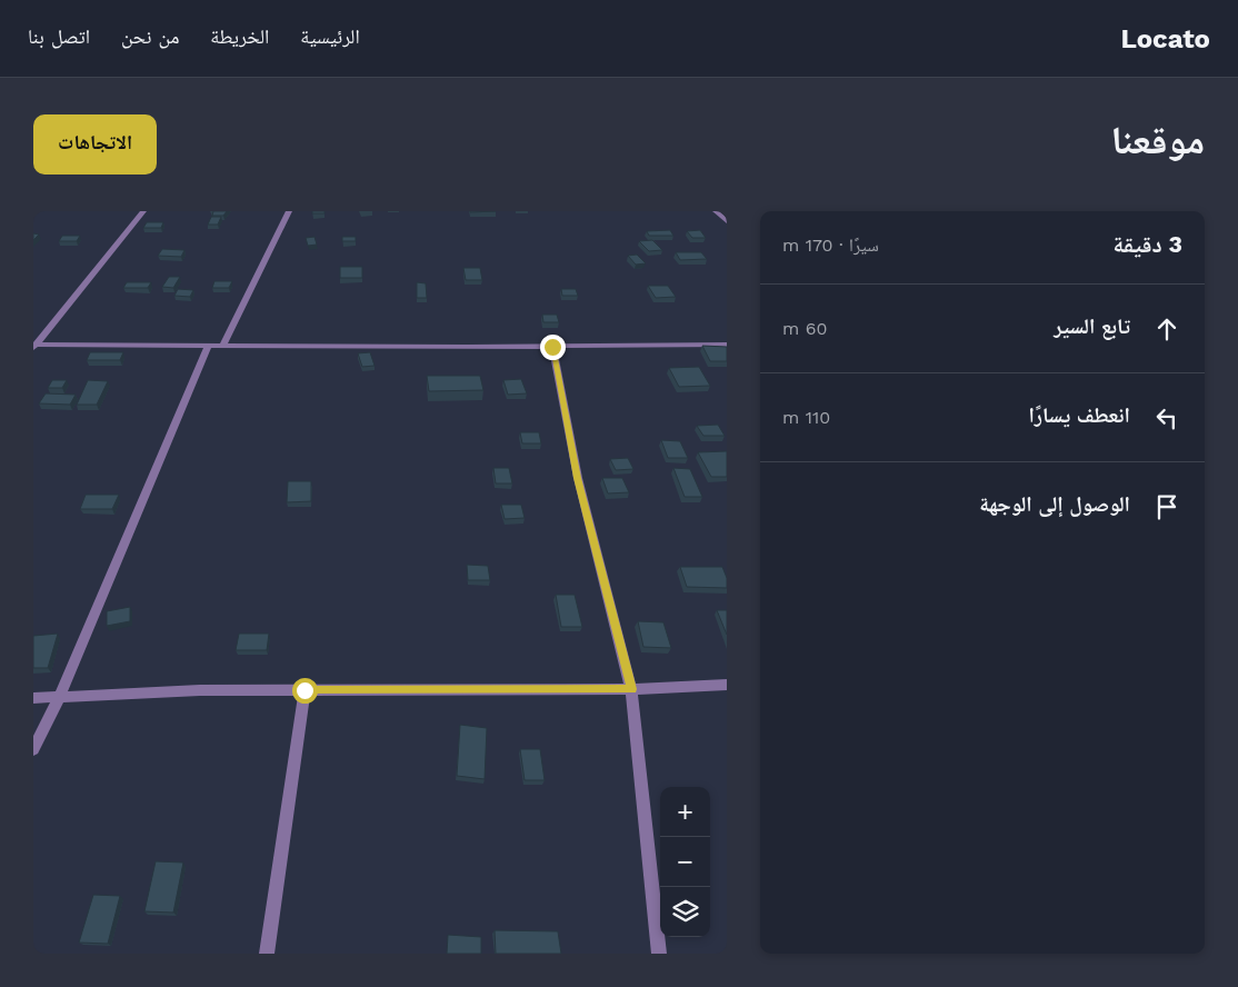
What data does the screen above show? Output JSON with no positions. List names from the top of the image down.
{
  "page": {
    "header": "Locato",
    "nav": [
      "الرئيسية",
      "الخريطة",
      "من نحن",
      "اتصل بنا"
    ],
    "title": "موقعنا",
    "buttons": "الاتجاهات",
    "heading": ["3 دقيقة", "سيرًا · 170 m"],
    "list": [
      ["تابع السير", "60 m"],
      ["انعطف يسارًا", "110 m"],
      "الوصول إلى الوجهة"
    ],
    "map_buttons": ["+", "−"]
  }
}
